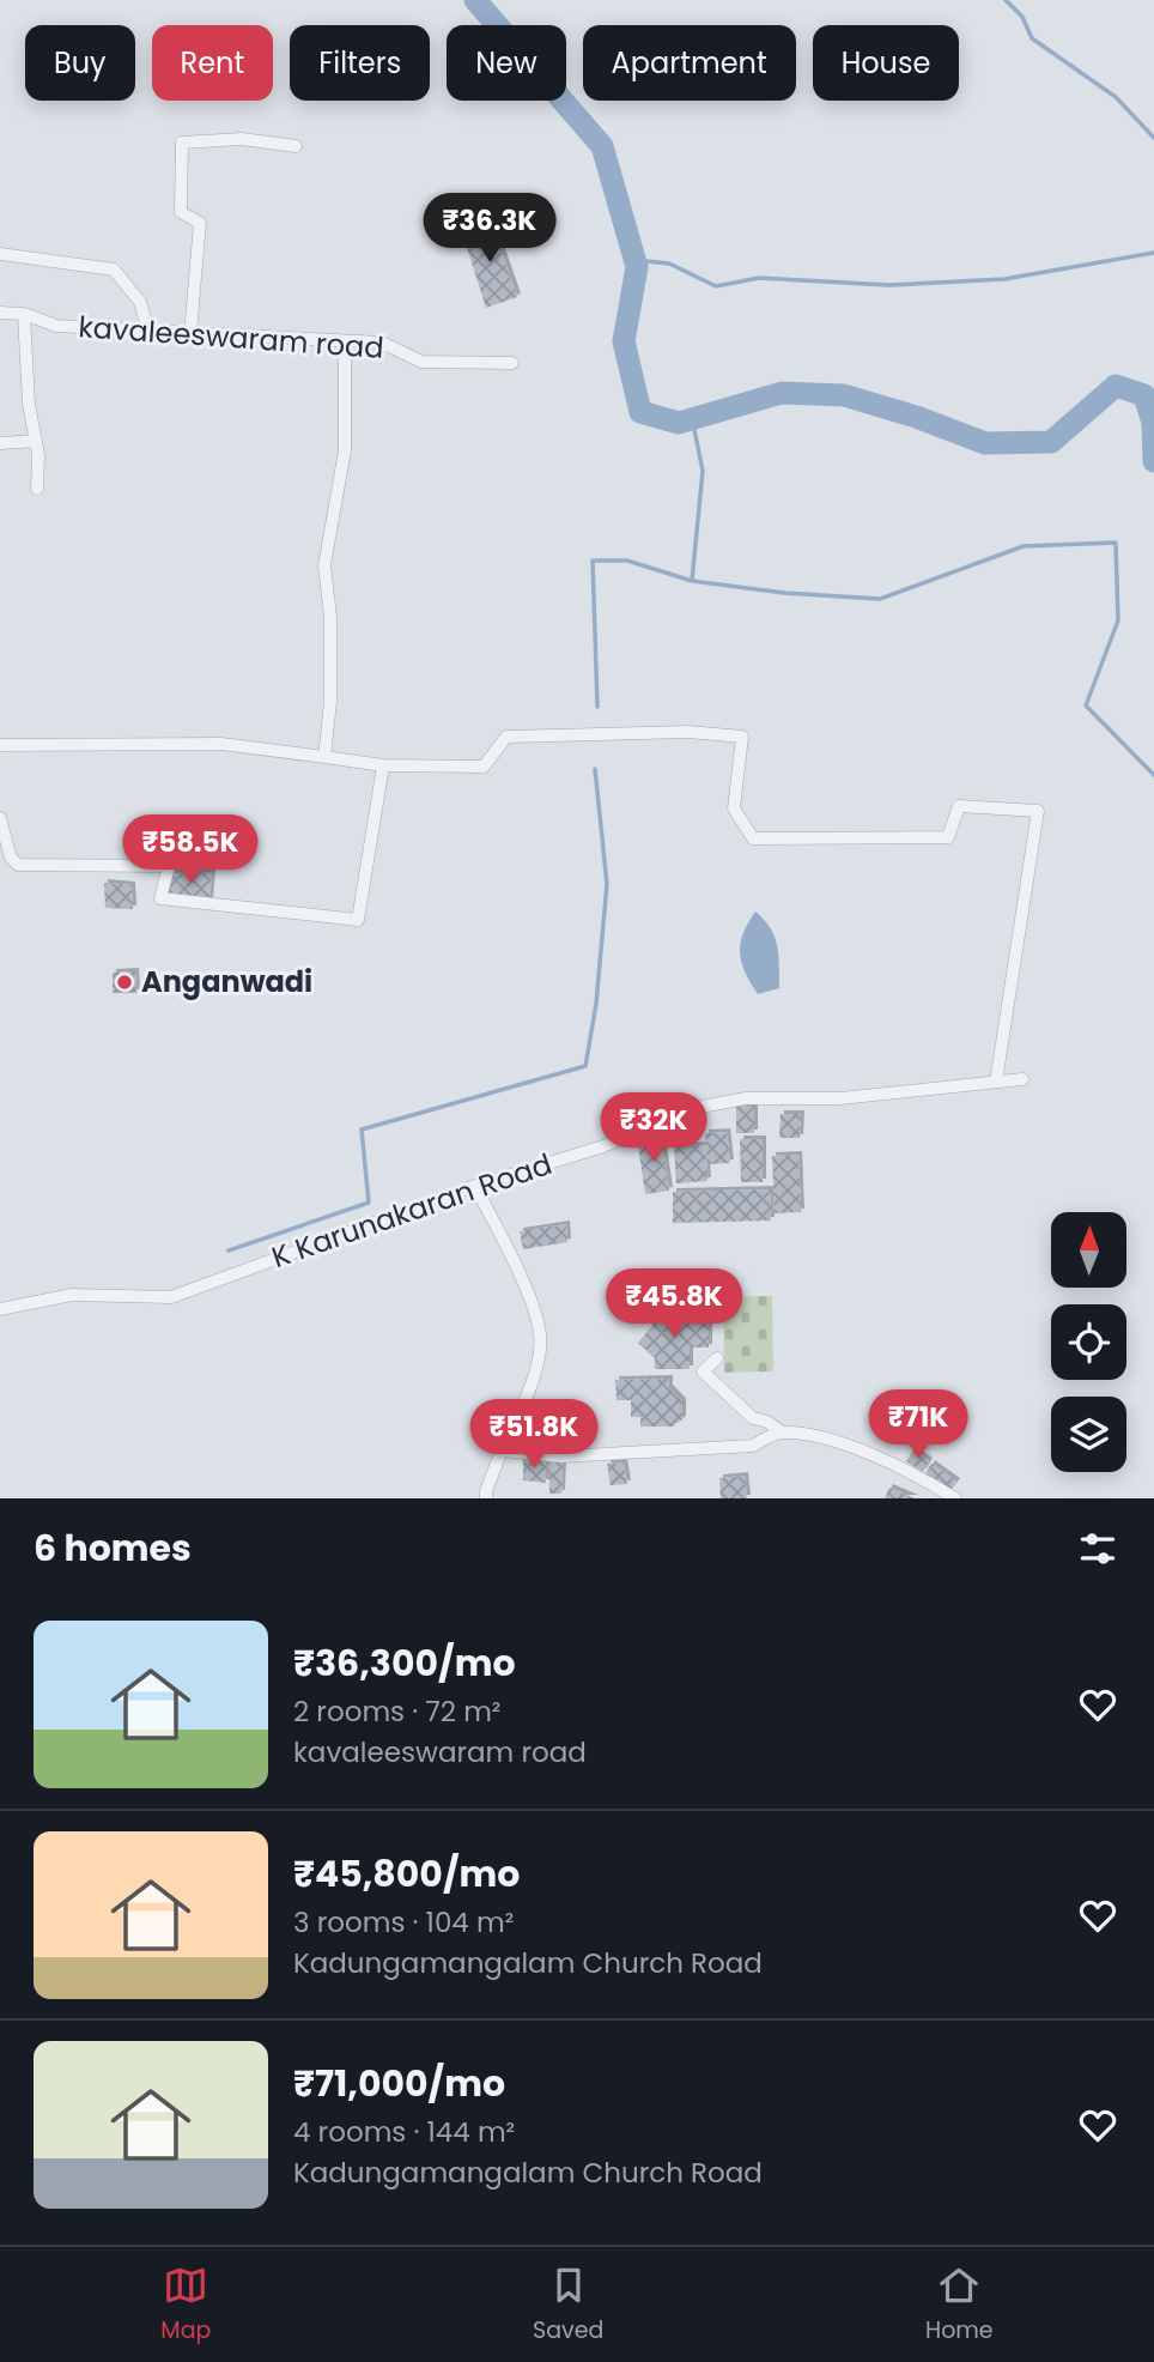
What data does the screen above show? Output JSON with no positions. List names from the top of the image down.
{
  "streets": {
    "street": ["kavaleeswaram road", "K Karunakaran Road"]
  },
  "places": ["Anganwadi"],
  "north": "top",
  "page": {
    "chip": [
      "Buy",
      "Rent",
      "Filters",
      "New",
      "Apartment",
      "House"
    ],
    "price": [
      "₹36.3K",
      "₹58.5K",
      "₹32K",
      "₹45.8K",
      "₹71K",
      "₹51.8K"
    ],
    "heading": "6 homes",
    "list": [
      {
        "name": "₹36,300/mo",
        "note": "2 rooms · 72 m² · kavaleeswaram road"
      },
      {
        "name": "₹45,800/mo",
        "note": "3 rooms · 104 m² · Kadungamangalam Church Road"
      },
      {
        "name": "₹71,000/mo",
        "note": "4 rooms · 144 m² · Kadungamangalam Church Road"
      }
    ],
    "tabs": ["Map", "Saved", "Home"]
  }
}
